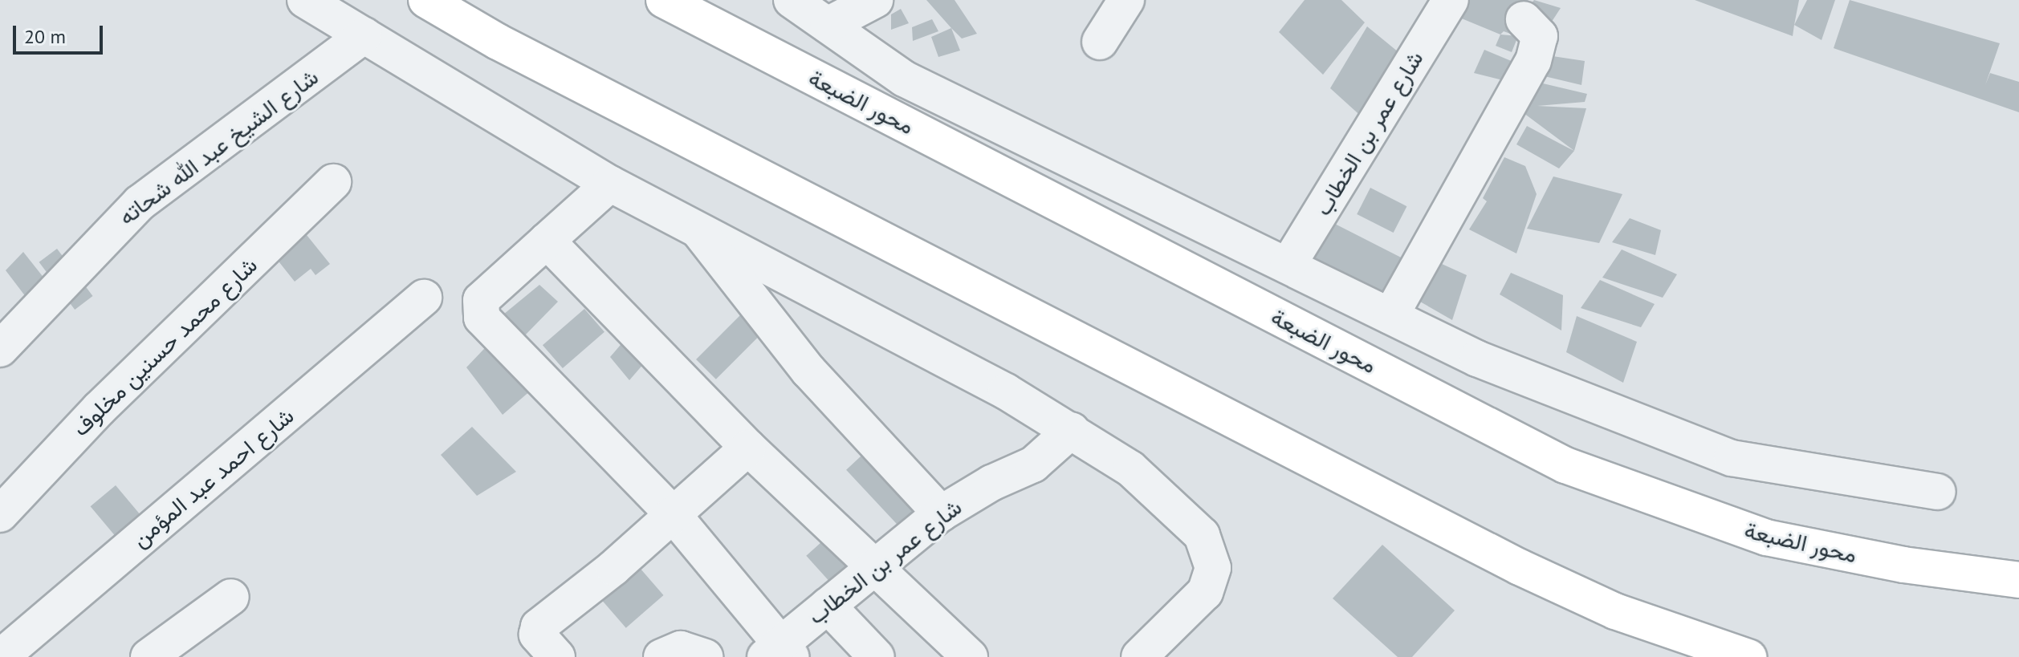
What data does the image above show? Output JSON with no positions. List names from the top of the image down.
{
  "streets": {
    "highway": ["محور الضبعة"],
    "street": [
      "شارع عمر بن الخطاب",
      "شارع الشيخ عبد الله شحاته",
      "شارع محمد حسنين مخلوف",
      "شارع احمد عبد المؤمن"
    ]
  },
  "scale_bar": "20 m"
}
